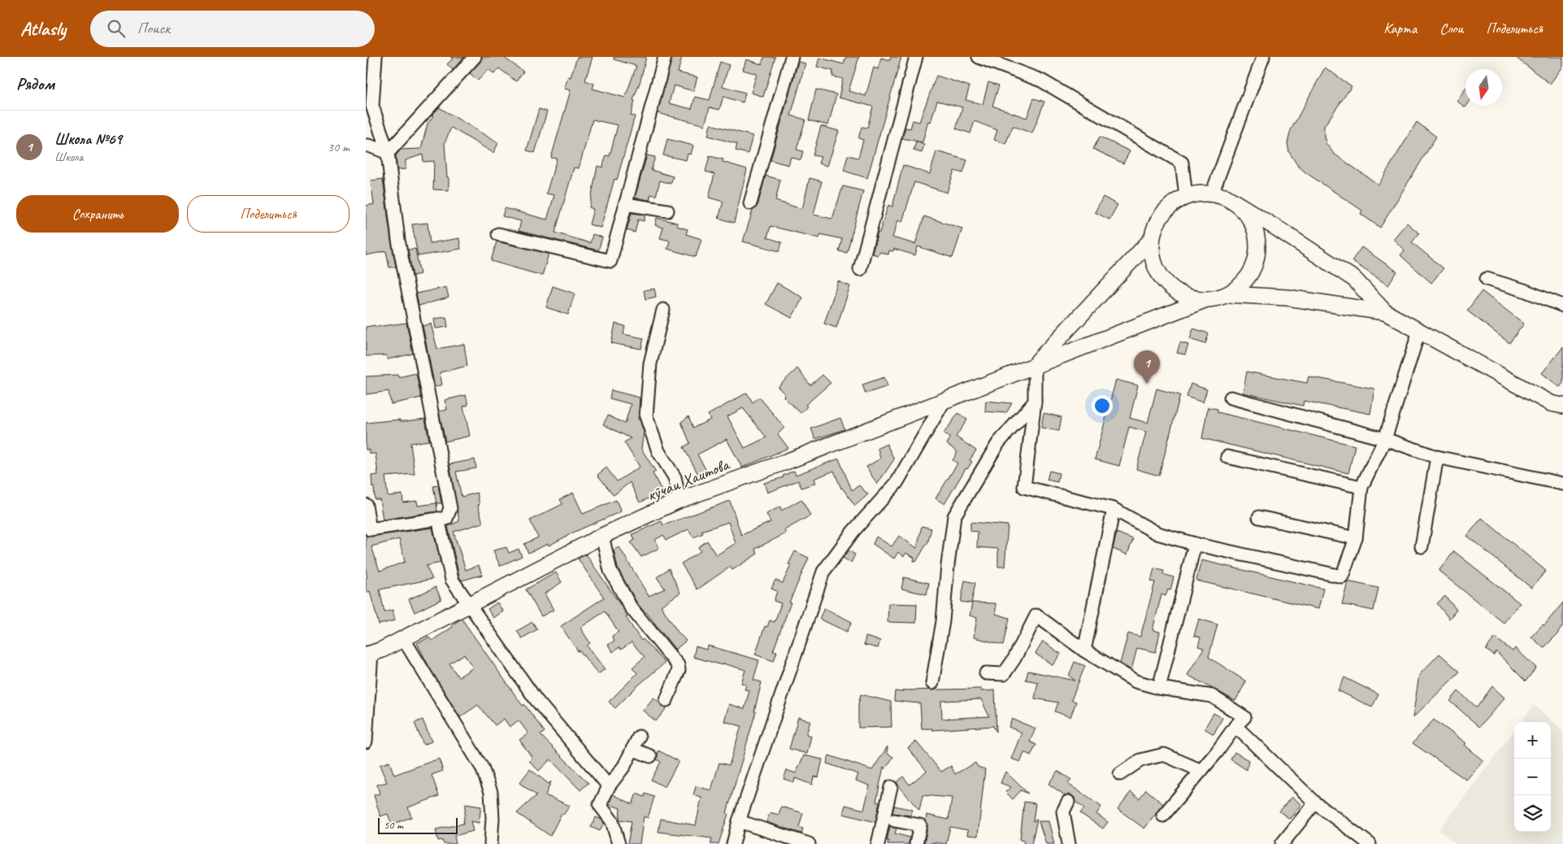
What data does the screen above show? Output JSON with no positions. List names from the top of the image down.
{
  "streets": {
    "main road": ["кӯчаи Хаитова"]
  },
  "scale_bar": "50 m",
  "north": "bottom",
  "page": {
    "header": "Atlasly",
    "search": "Поиск",
    "nav": ["Карта", "Слои", "Поделиться"],
    "heading": "Рядом",
    "list": [
      {
        "mark": "1",
        "name": "Школа №69",
        "note": "Школа",
        "value": "30 m"
      }
    ],
    "buttons": ["Сохранить", "Поделиться"],
    "pins": "1",
    "map_buttons": ["+", "−"],
    "scale": "50 m"
  }
}
